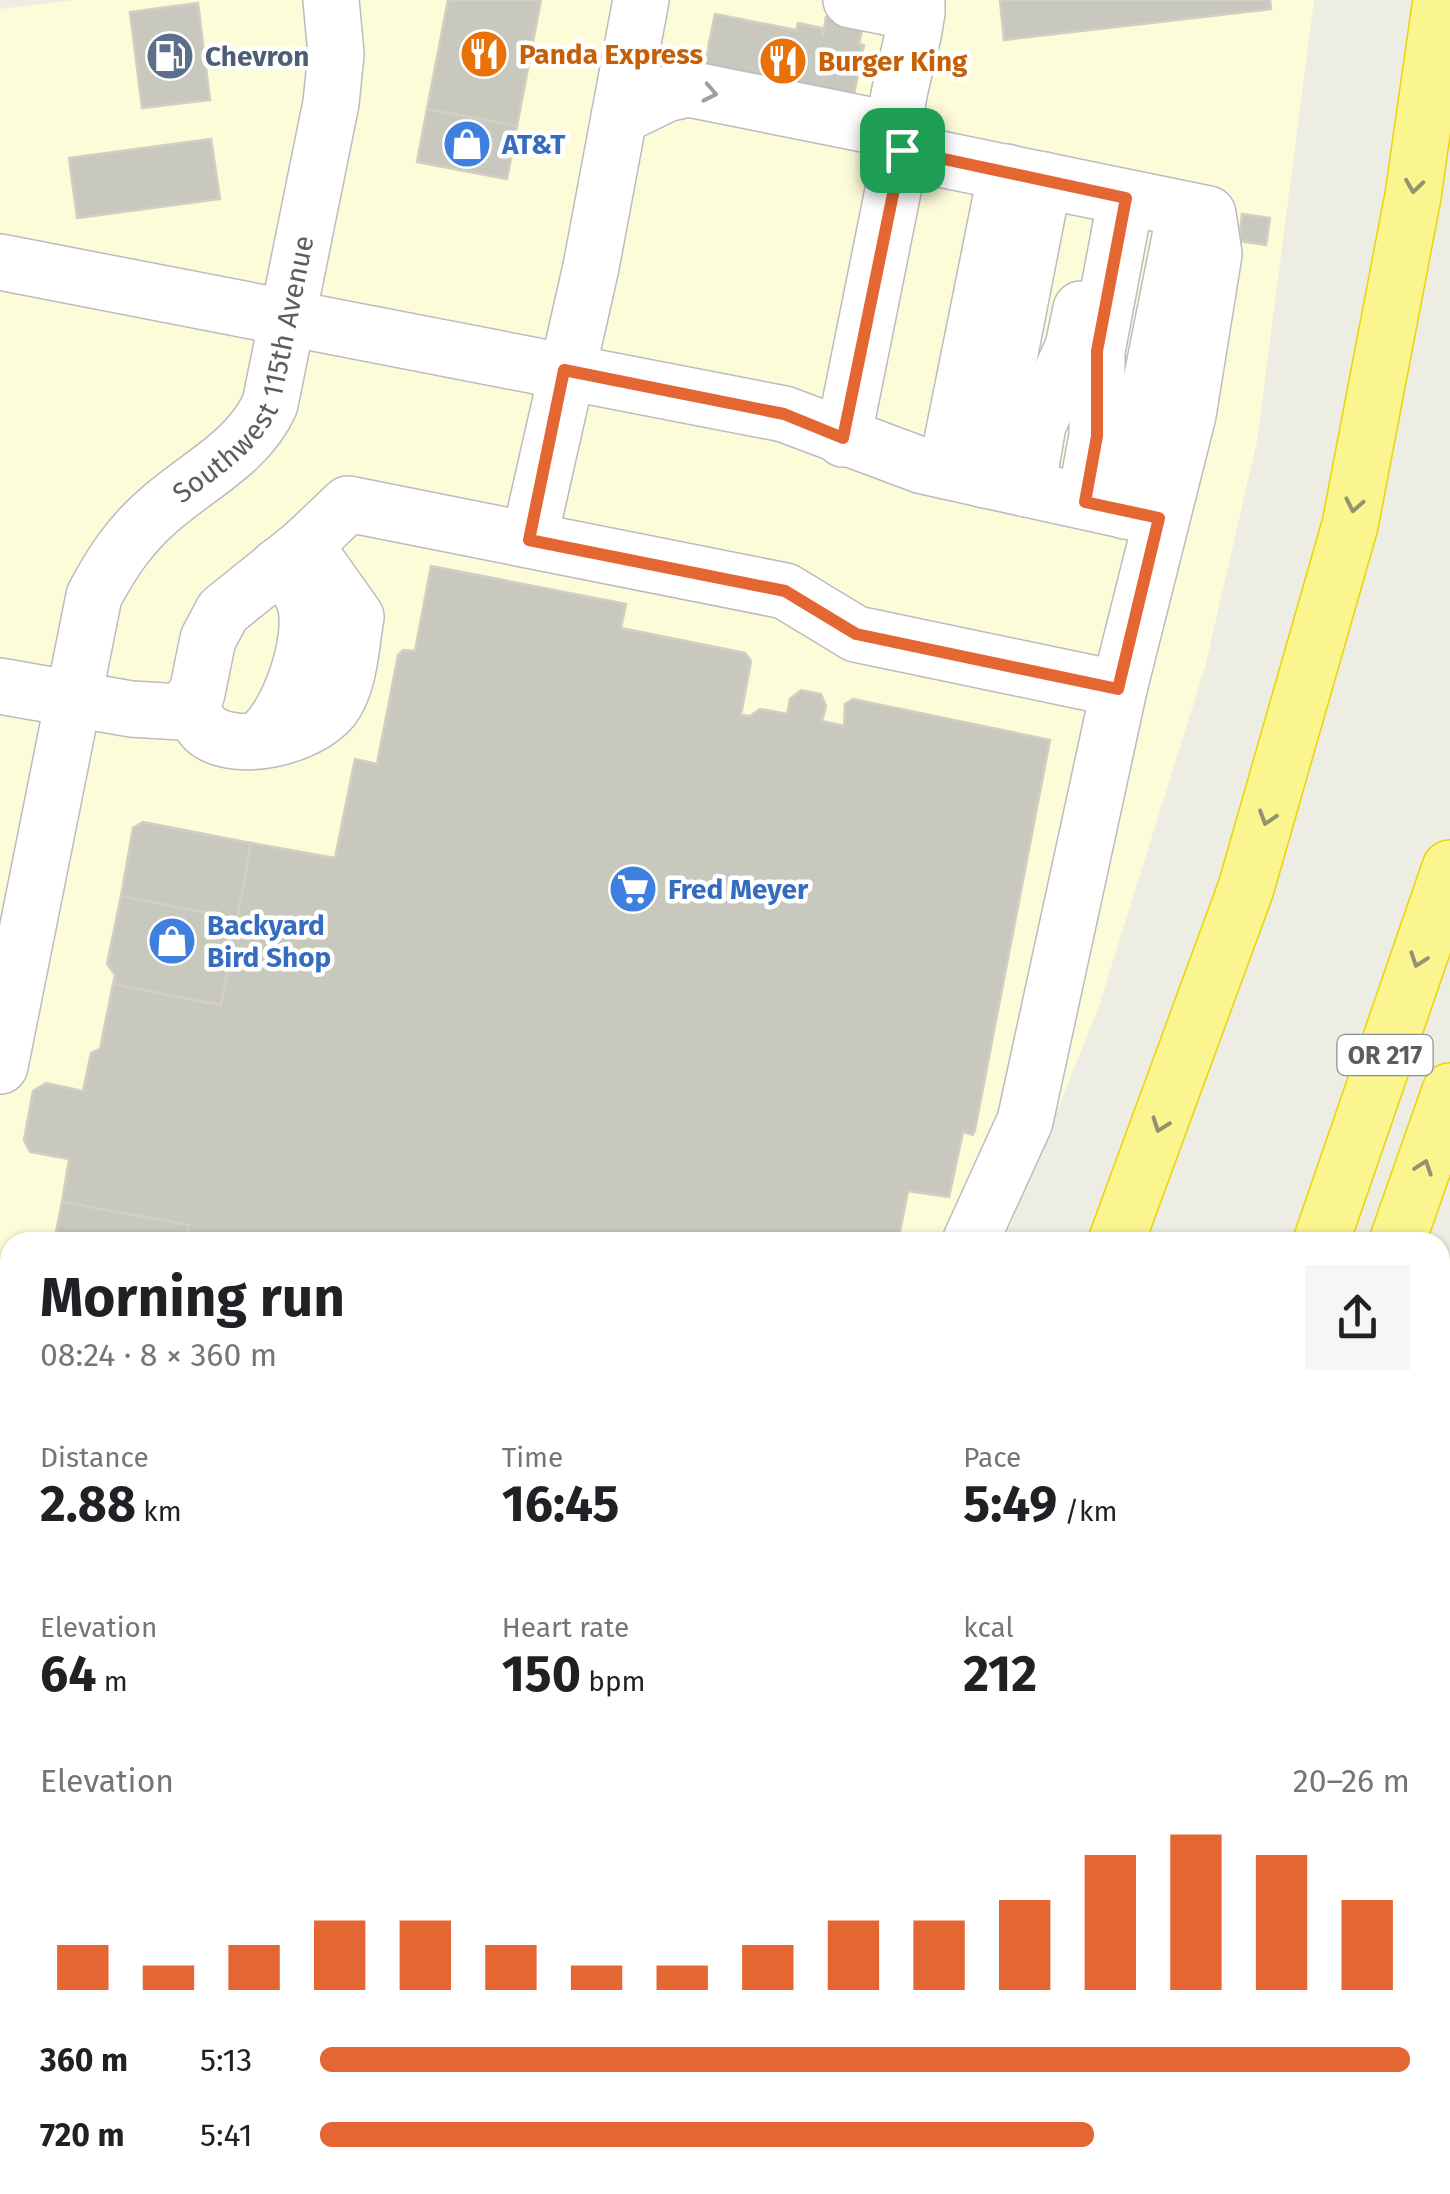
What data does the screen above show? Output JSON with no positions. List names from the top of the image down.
{
  "streets": {
    "highway": ["OR 217"],
    "lane": ["Southwest 115th Avenue"]
  },
  "places": {
    "restaurant": ["Panda Express", "Burger King"],
    "fuel station": ["Chevron"],
    "shop": ["AT&T", "Backyard Bird Shop"],
    "supermarket": ["Fred Meyer"]
  },
  "page": {
    "heading": ["Morning run", "08:24 · 8 × 360 m"],
    "stats": [
      ["Distance", "2.88 km"],
      ["Time", "16:45"],
      ["Pace", "5:49 /km"],
      ["Elevation", "64 m"],
      ["Heart rate", "150 bpm"],
      ["kcal", "212"]
    ],
    "chart": ["Elevation", "20–26 m"],
    "list": [
      {
        "name": "360 m",
        "note": "5:13"
      },
      {
        "name": "720 m",
        "note": "5:41"
      }
    ]
  }
}
